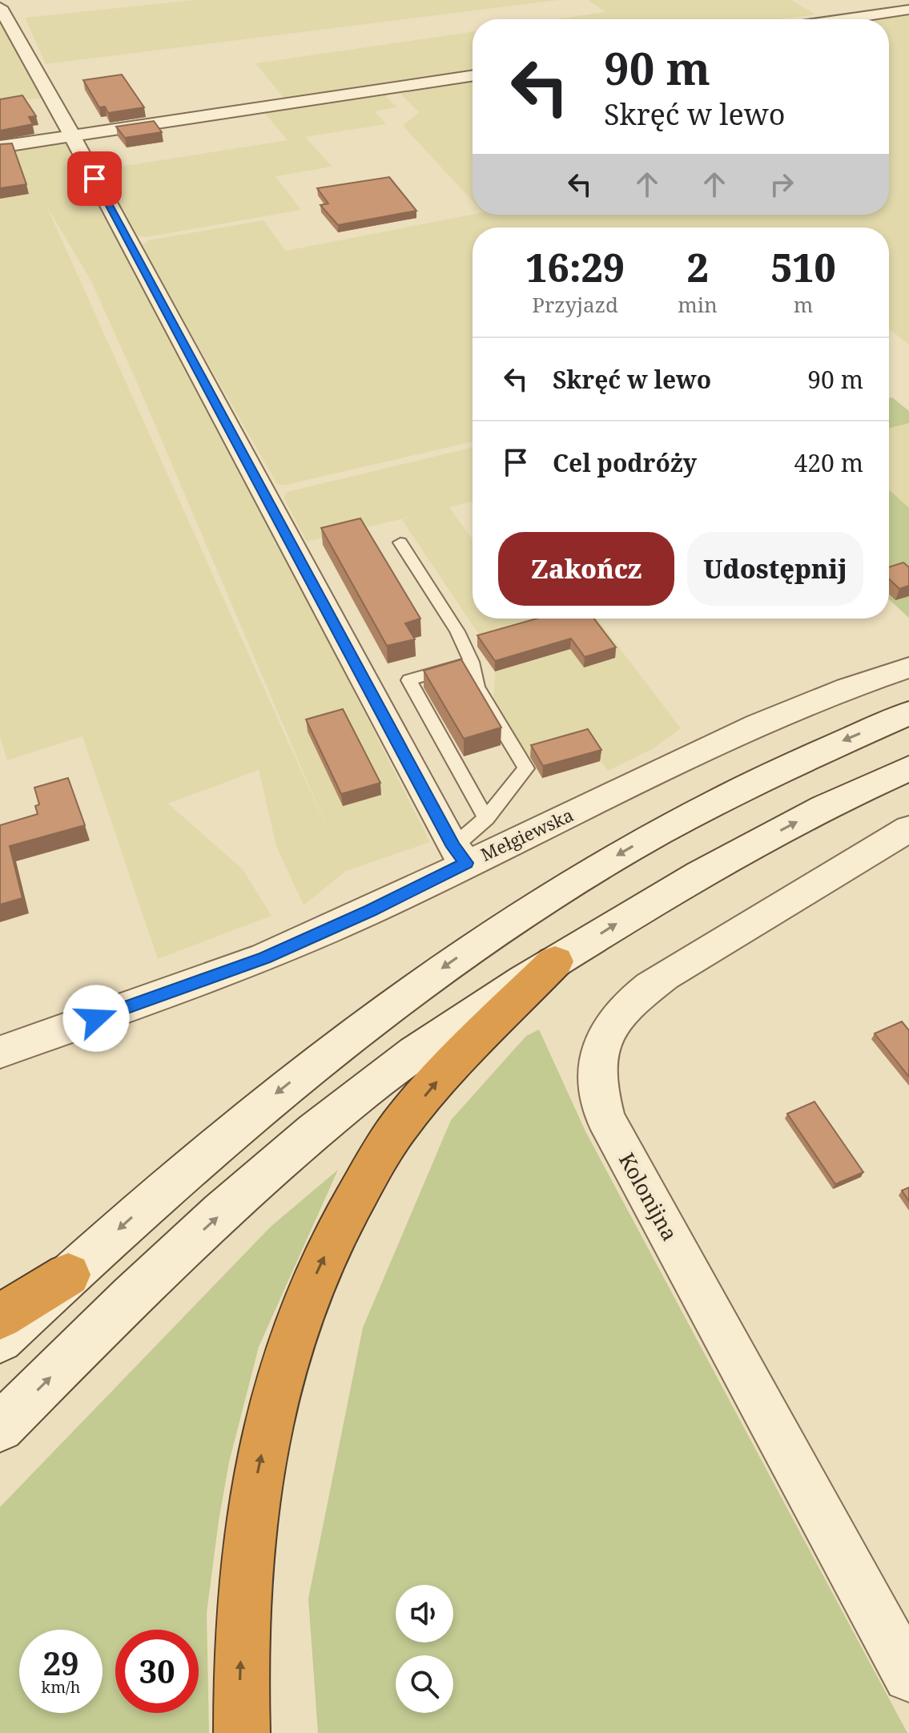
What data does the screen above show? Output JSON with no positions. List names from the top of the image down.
{
  "streets": {
    "street": ["Mełgiewska", "Kolonijna"]
  },
  "page": {
    "turn": ["90 m", "Skręć w lewo"],
    "eta": [
      "16:29",
      "Przyjazd",
      "2",
      "min",
      "510",
      "m"
    ],
    "list": [
      {
        "name": "Skręć w lewo",
        "value": "90 m"
      },
      {
        "name": "Cel podróży",
        "value": "420 m"
      }
    ],
    "buttons": ["Zakończ", "Udostępnij"],
    "speed": "29 km/h",
    "limit": "30"
  }
}
